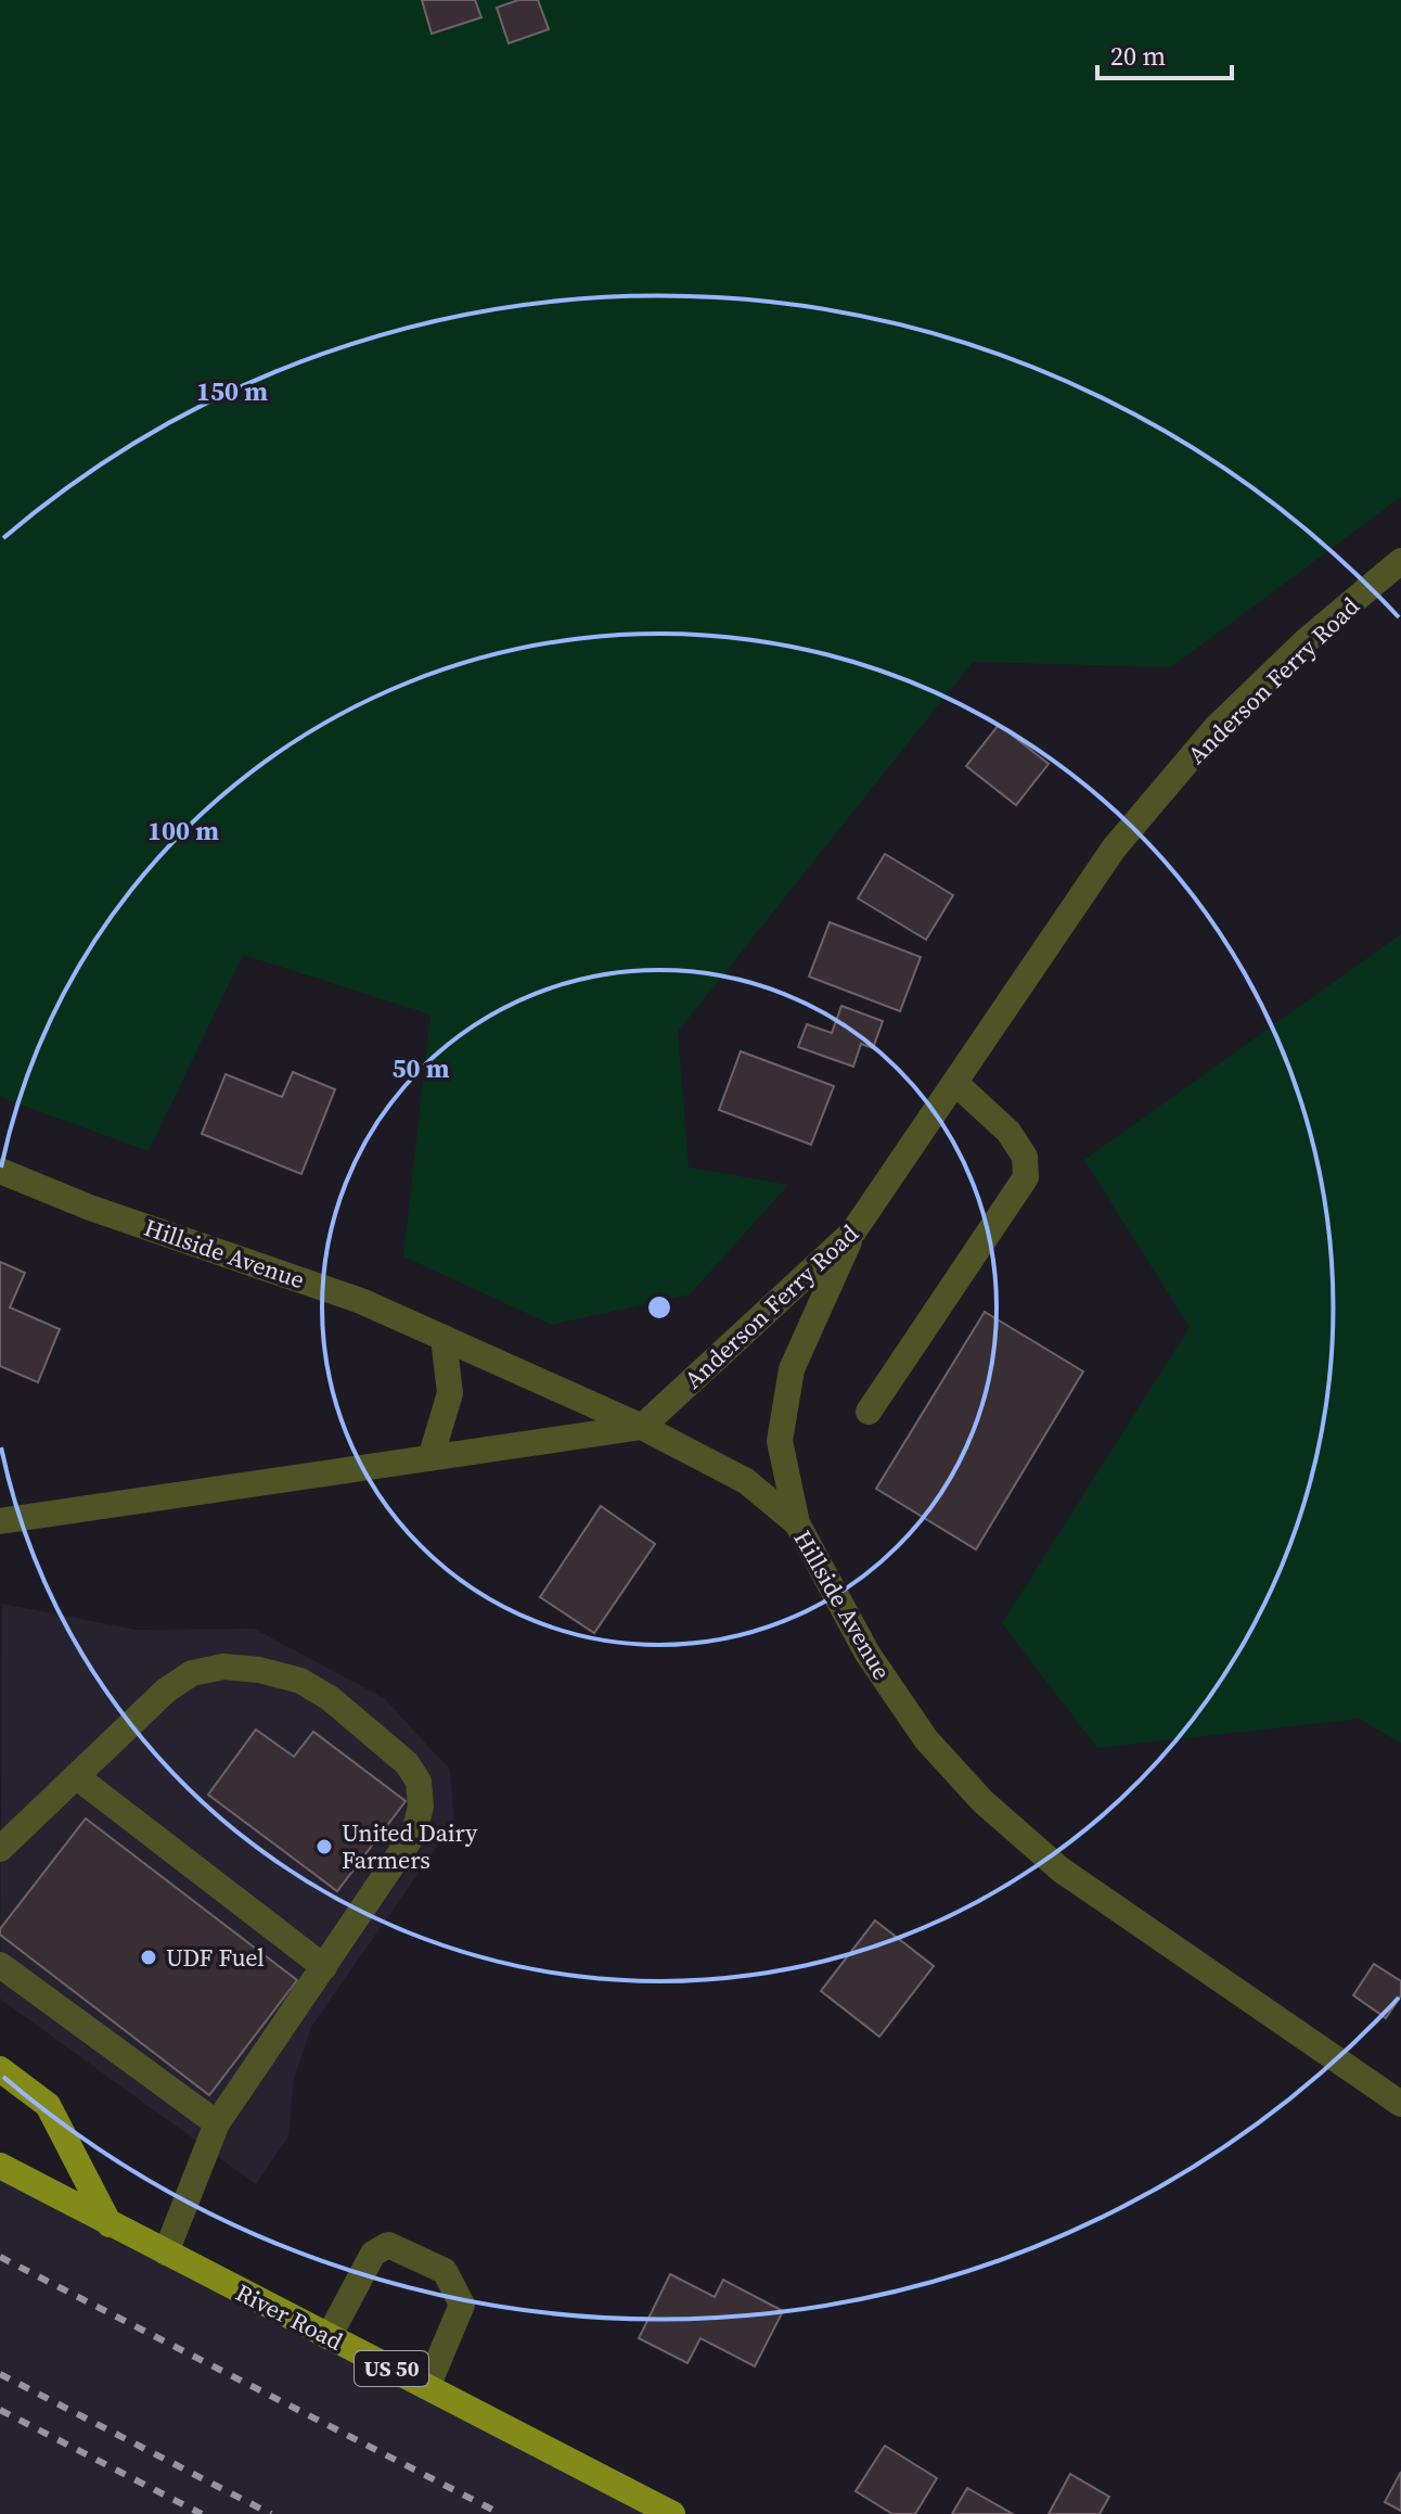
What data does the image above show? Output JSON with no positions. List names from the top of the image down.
{
  "streets": {
    "main road": ["River Road", "US 50"],
    "street": ["Anderson Ferry Road", "Hillside Avenue"]
  },
  "crossings": [
    ["Anderson Ferry Road", "Hillside Avenue"]
  ],
  "places": ["United Dairy Farmers", "UDF Fuel"],
  "scale_bar": "20 m",
  "rings": ["150 m", "100 m", "50 m"]
}
